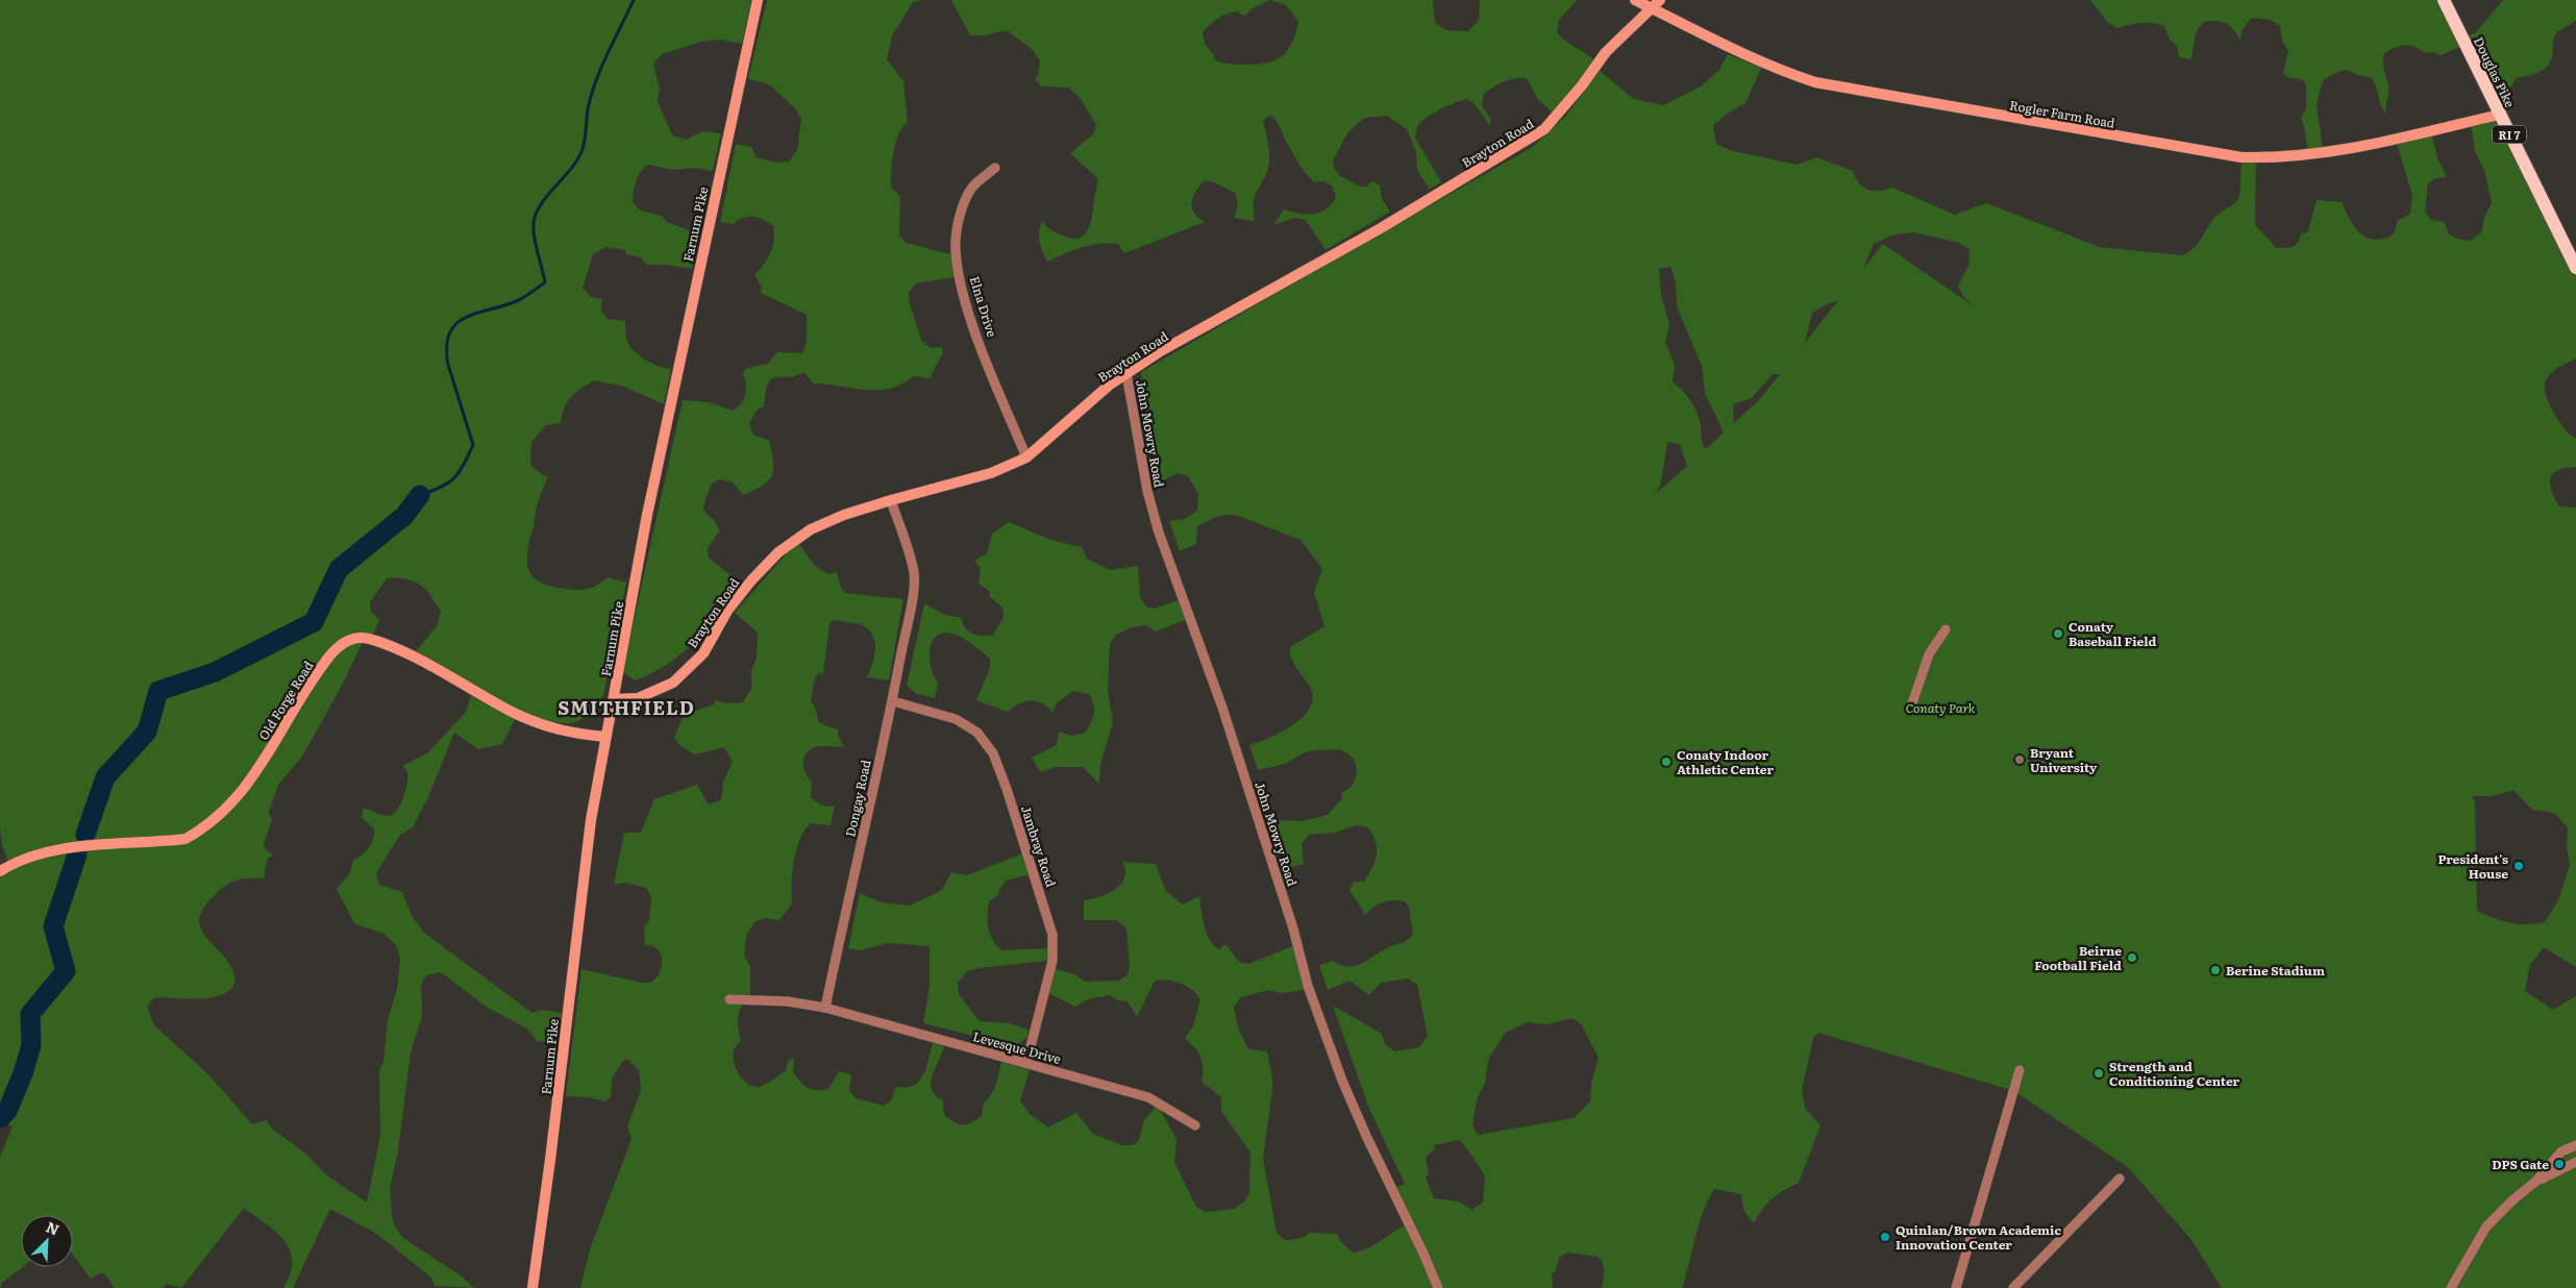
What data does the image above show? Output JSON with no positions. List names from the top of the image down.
{
  "streets": {
    "main road": ["Douglas Pike", "RI 7"],
    "street": [
      "Rogler Farm Road",
      "Brayton Road",
      "Farnum Pike",
      "Elna Drive",
      "John Mowry Road",
      "Old Forge Road",
      "Dongay Road",
      "Jambray Road",
      "Levesque Drive"
    ]
  },
  "crossings": [
    ["Douglas Pike", "Rogler Farm Road"],
    ["Rogler Farm Road", "Brayton Road"],
    ["Brayton Road", "Farnum Pike"],
    ["Brayton Road", "Elna Drive"],
    ["Brayton Road", "John Mowry Road"],
    ["Brayton Road", "Dongay Road"],
    ["Farnum Pike", "Old Forge Road"],
    ["Dongay Road", "Jambray Road"],
    ["Dongay Road", "Levesque Drive"],
    ["Jambray Road", "Levesque Drive"]
  ],
  "districts": ["SMITHFIELD"],
  "parks": ["Conaty Park"],
  "places": [
    "Conaty Baseball Field",
    "Bryant University",
    "Conaty Indoor Athletic Center",
    "President's House",
    "Beirne Football Field",
    "Berine Stadium",
    "Strength and Conditioning Center",
    "DPS Gate",
    "Quinlan/Brown Academic Innovation Center"
  ],
  "north": "top right"
}
